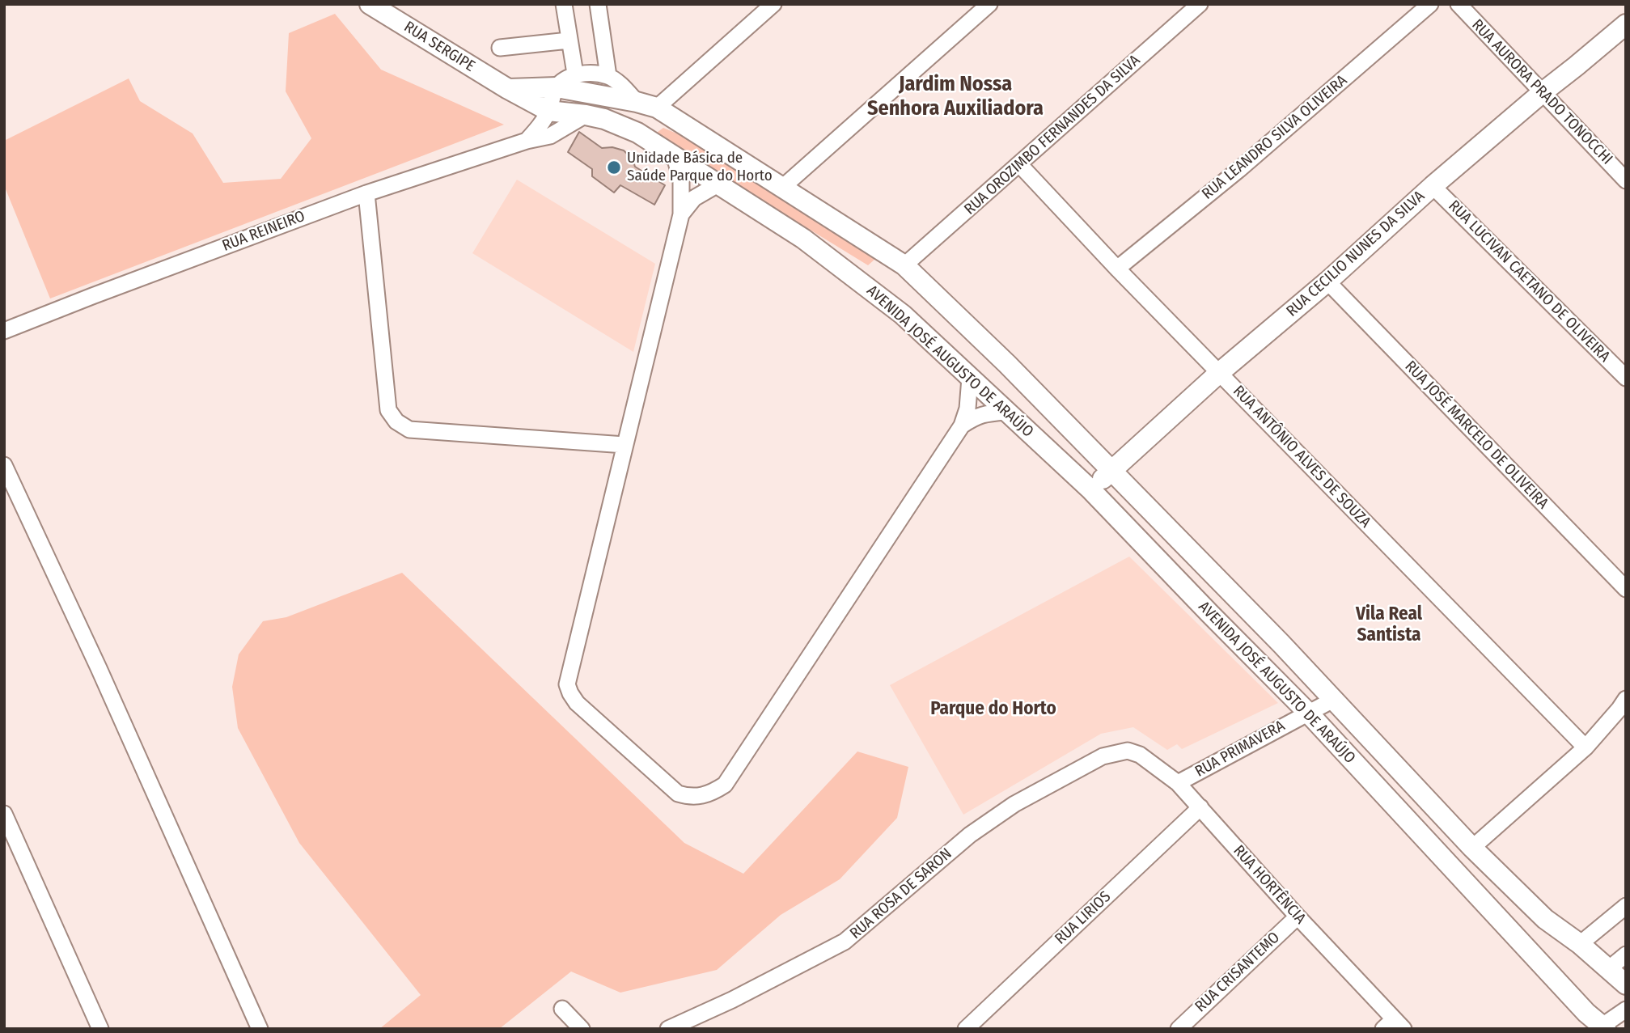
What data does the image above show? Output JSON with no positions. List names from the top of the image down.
{
  "streets": {
    "street": [
      "RUA SERGIPE",
      "RUA AURORA PRADO TONOCCHI",
      "RUA OROZIMBO FERNANDES DA SILVA",
      "RUA LEANDRO SILVA OLIVEIRA",
      "RUA REINEIRO",
      "RUA CECILIO NUNES DA SILVA",
      "RUA LUCIVAN CAETANO DE OLIVEIRA",
      "AVENIDA JOSÉ AUGUSTO DE ARAÚJO",
      "RUA JOSÉ MARCELO DE OLIVEIRA",
      "RUA ANTÔNIO ALVES DE SOUZA",
      "RUA PRIMAVERA",
      "RUA HORTÊNCIA",
      "RUA ROSA DE SARON",
      "RUA LIRIOS",
      "RUA CRISANTEMO"
    ]
  },
  "crossings": [
    ["RUA SERGIPE", "AVENIDA JOSÉ AUGUSTO DE ARAÚJO"],
    ["RUA AURORA PRADO TONOCCHI", "RUA CECILIO NUNES DA SILVA"],
    ["RUA OROZIMBO FERNANDES DA SILVA", "AVENIDA JOSÉ AUGUSTO DE ARAÚJO"],
    ["RUA OROZIMBO FERNANDES DA SILVA", "RUA ANTÔNIO ALVES DE SOUZA"],
    ["RUA LEANDRO SILVA OLIVEIRA", "RUA ANTÔNIO ALVES DE SOUZA"],
    ["RUA REINEIRO", "AVENIDA JOSÉ AUGUSTO DE ARAÚJO"],
    ["RUA CECILIO NUNES DA SILVA", "RUA LUCIVAN CAETANO DE OLIVEIRA"],
    ["RUA CECILIO NUNES DA SILVA", "AVENIDA JOSÉ AUGUSTO DE ARAÚJO"],
    ["RUA CECILIO NUNES DA SILVA", "RUA JOSÉ MARCELO DE OLIVEIRA"],
    ["RUA CECILIO NUNES DA SILVA", "RUA ANTÔNIO ALVES DE SOUZA"],
    ["AVENIDA JOSÉ AUGUSTO DE ARAÚJO", "RUA PRIMAVERA"],
    ["RUA PRIMAVERA", "RUA HORTÊNCIA"],
    ["RUA HORTÊNCIA", "RUA ROSA DE SARON"],
    ["RUA HORTÊNCIA", "RUA LIRIOS"],
    ["RUA HORTÊNCIA", "RUA CRISANTEMO"]
  ],
  "districts": ["Jardim Nossa Senhora Auxiliadora", "Vila Real Santista", "Parque do Horto"],
  "places": ["Unidade Básica de Saúde Parque do Horto"]
}
